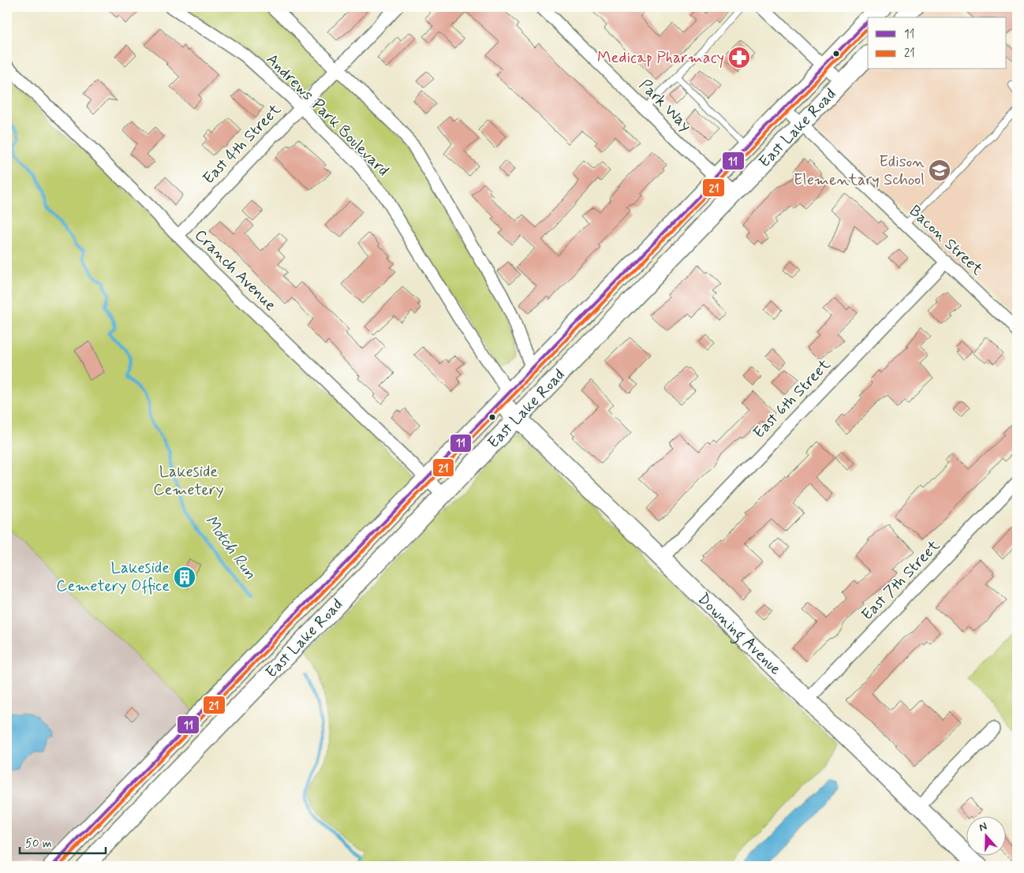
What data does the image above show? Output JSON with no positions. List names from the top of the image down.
{
  "streets": {
    "main road": ["East Lake Road", "Downing Avenue"],
    "street": [
      "Park Way",
      "Andrews Park Boulevard",
      "East 4th Street",
      "Bacon Street",
      "Cranch Avenue",
      "East 6th Street",
      "East 7th Street"
    ]
  },
  "crossings": [
    ["Park Way", "East Lake Road"],
    ["Andrews Park Boulevard", "East Lake Road"],
    ["Andrews Park Boulevard", "East 4th Street"],
    ["Andrews Park Boulevard", "Downing Avenue"],
    ["East Lake Road", "Bacon Street"],
    ["East Lake Road", "Cranch Avenue"],
    ["East Lake Road", "Downing Avenue"],
    ["East 4th Street", "Cranch Avenue"],
    ["Bacon Street", "East 6th Street"],
    ["East 6th Street", "Downing Avenue"],
    ["East 7th Street", "Downing Avenue"]
  ],
  "water": ["Motch Run"],
  "parks": ["Lakeside Cemetery"],
  "places": {
    "pharmacy": ["Medicap Pharmacy"],
    "school or university": ["Edison Elementary School"],
    "building": ["Lakeside Cemetery Office"]
  },
  "lines": ["transit line 11", "transit line 21"],
  "legend": ["11", "21"],
  "scale_bar": "50 m",
  "north": "top"
}
